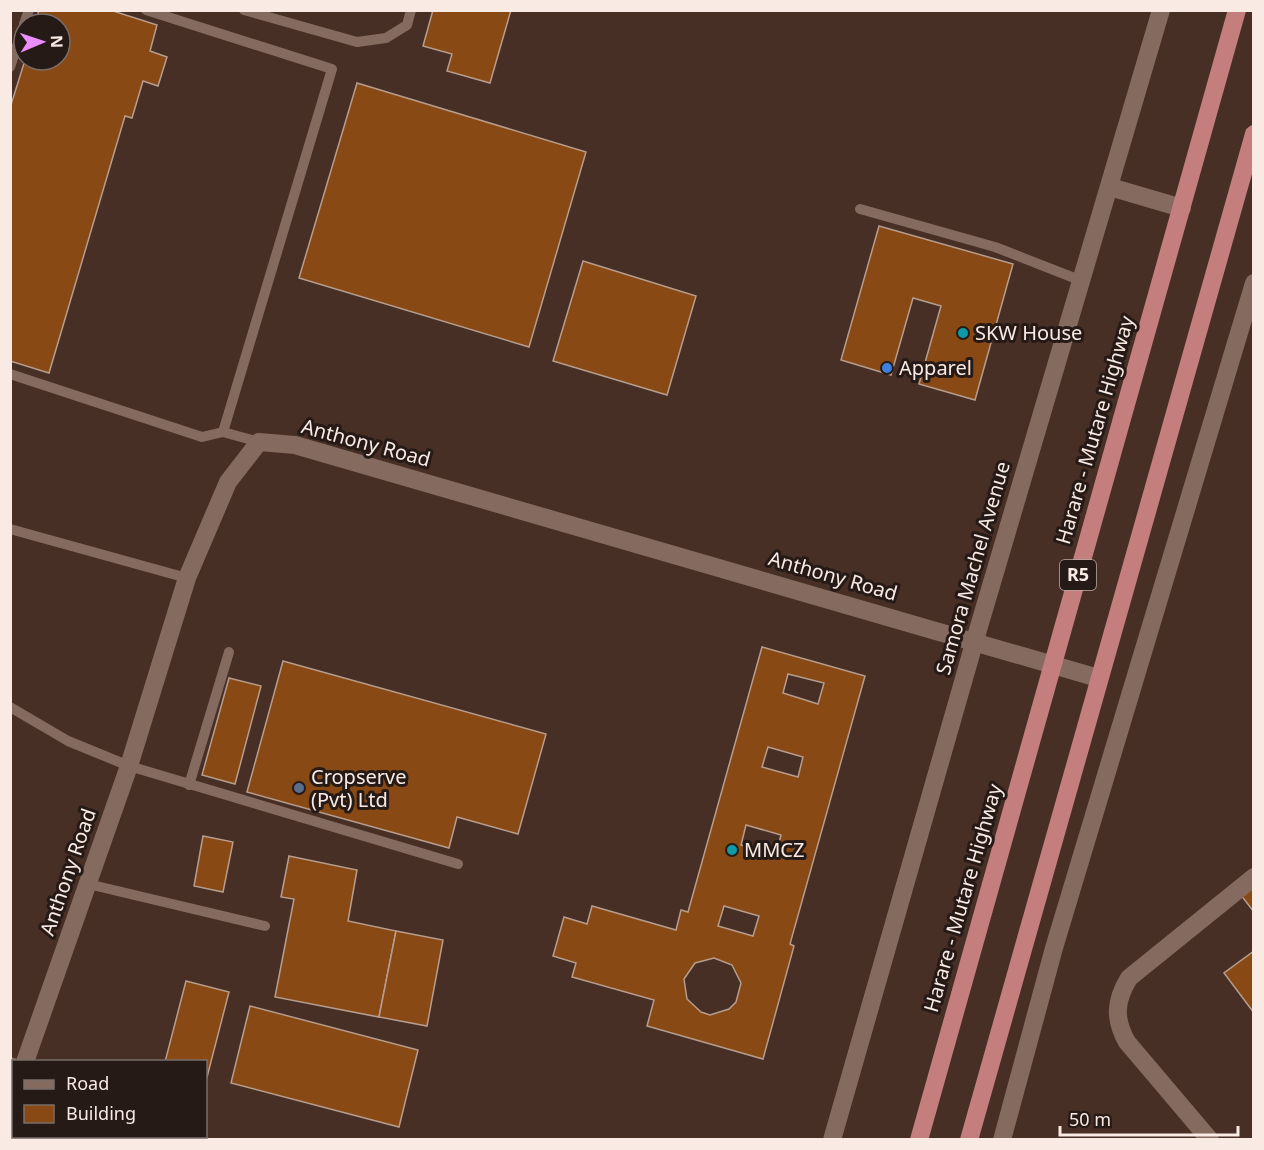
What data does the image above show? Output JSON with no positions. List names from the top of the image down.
{
  "streets": {
    "highway": ["Harare - Mutare Highway", "R5"],
    "street": ["Anthony Road", "Samora Machel Avenue"]
  },
  "crossings": [
    ["Harare - Mutare Highway", "Anthony Road"],
    ["Anthony Road", "Samora Machel Avenue"],
    ["Anthony Road", "R5"]
  ],
  "places": [
    "SKW House",
    "Apparel",
    "Cropserve (Pvt) Ltd",
    "MMCZ"
  ],
  "legend": ["Road", "Building"],
  "scale_bar": "50 m",
  "north": "right"
}
